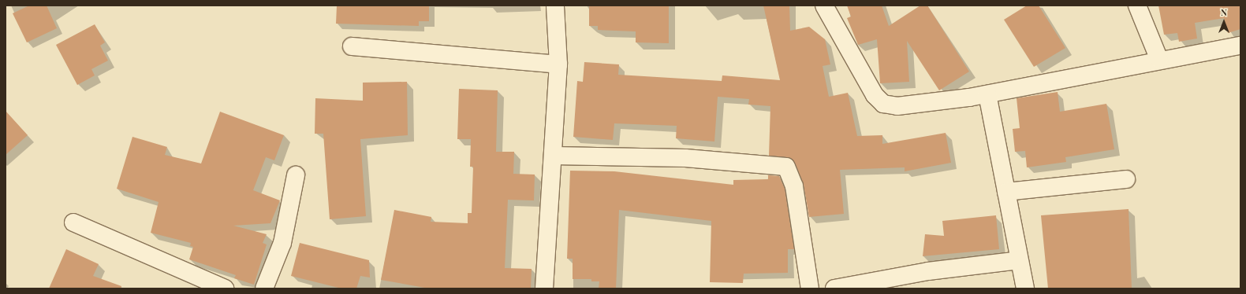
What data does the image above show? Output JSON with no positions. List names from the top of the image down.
{
  "north": "top"
}
